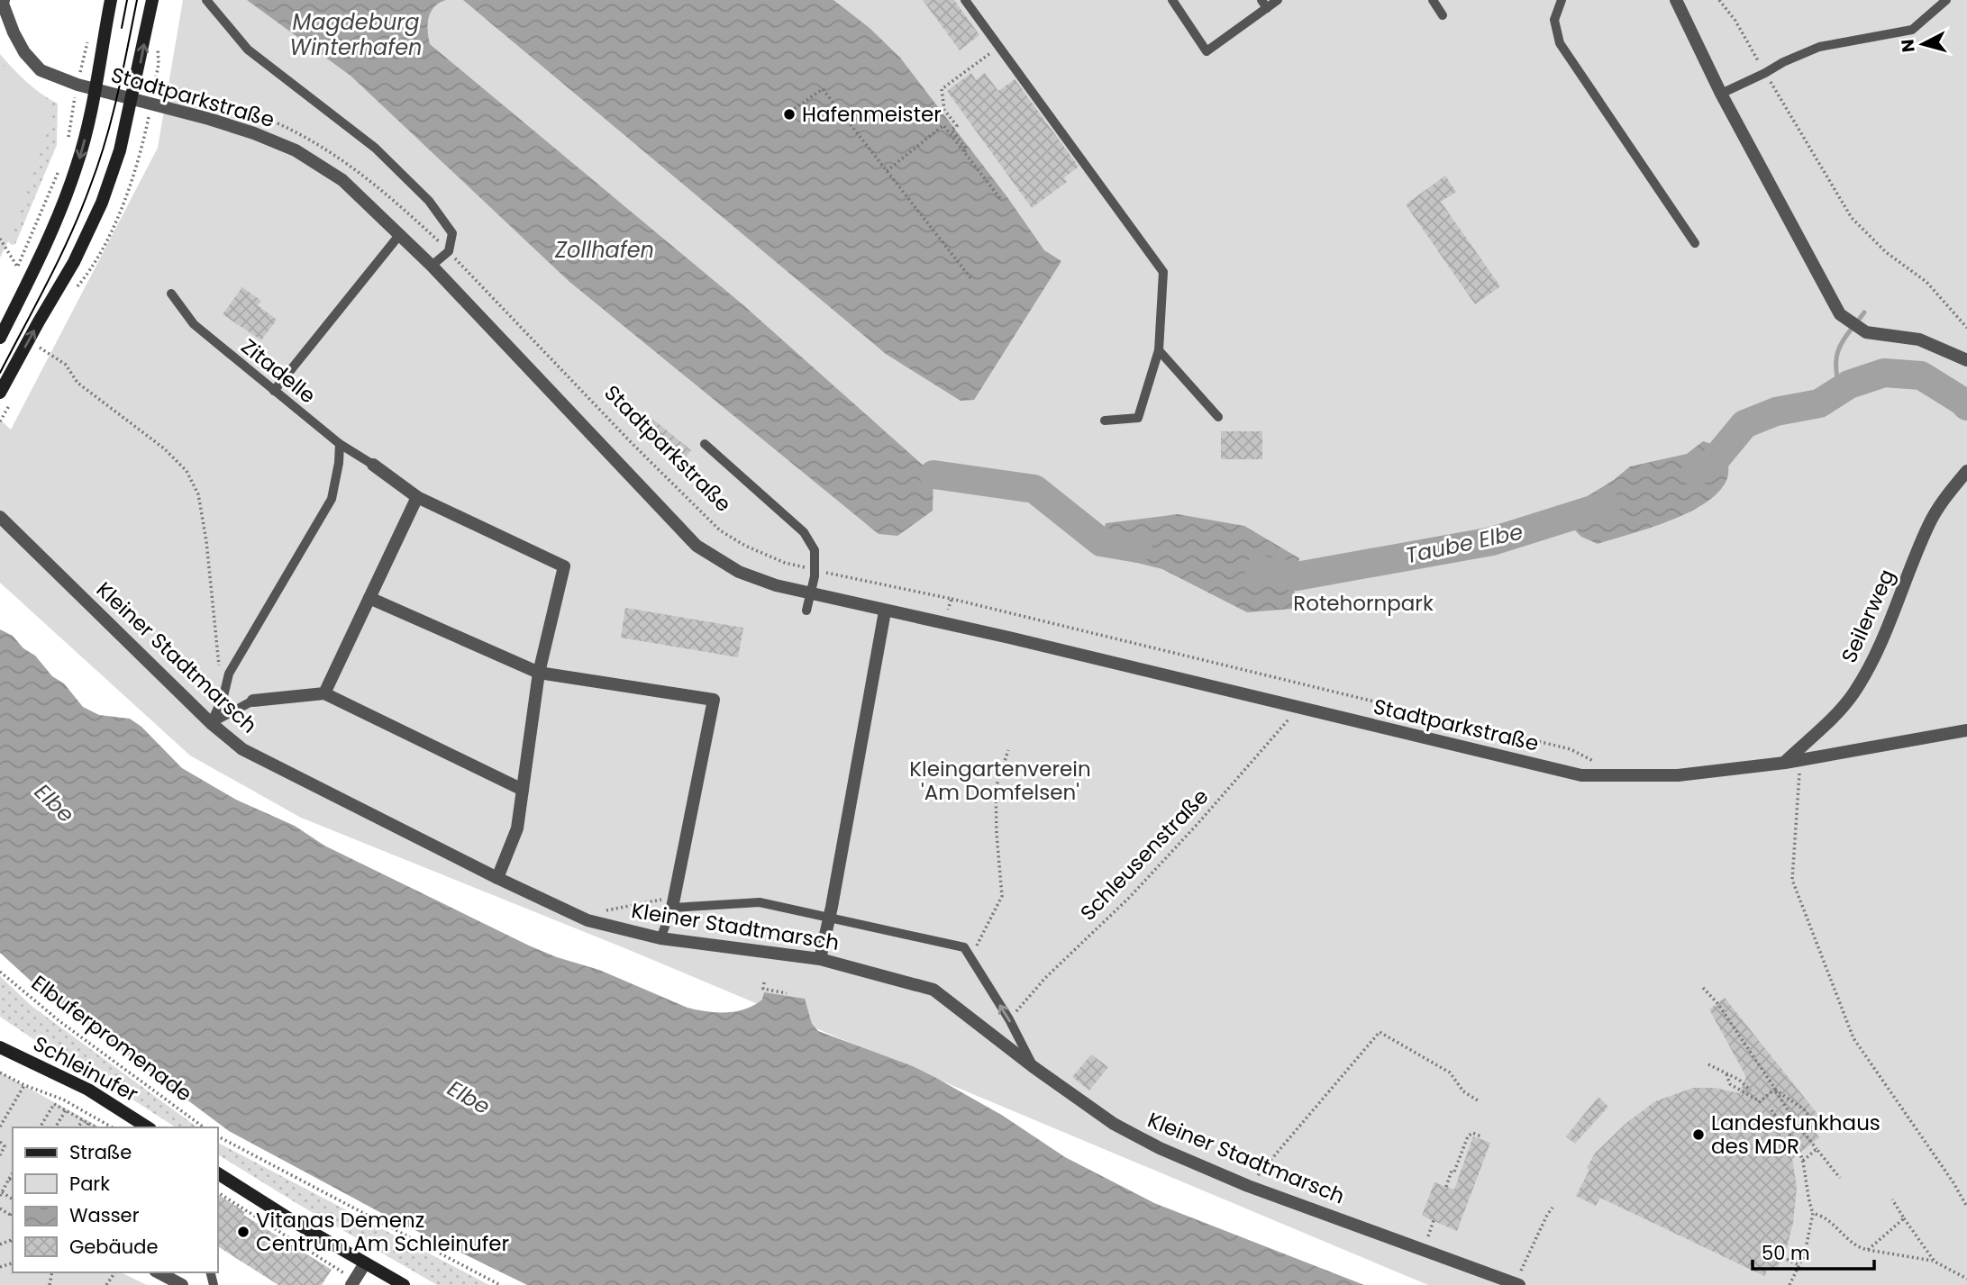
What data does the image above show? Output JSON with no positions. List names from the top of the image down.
{
  "streets": {
    "main road": ["Schleinufer"],
    "street": ["Stadtparkstraße", "Seilerweg", "Kleiner Stadtmarsch"],
    "lane": ["Zitadelle"],
    "path": ["Schleusenstraße", "Elbuferpromenade"]
  },
  "crossings": [
    ["Stadtparkstraße", "Seilerweg"],
    ["Stadtparkstraße", "Schleusenstraße"]
  ],
  "water": [
    "Magdeburg Winterhafen",
    "Zollhafen",
    "Taube Elbe",
    "Elbe"
  ],
  "parks": ["Rotehornpark", "Kleingartenverein 'Am Domfelsen'"],
  "places": ["Hafenmeister", "Landesfunkhaus des MDR", "Vitanas Demenz Centrum Am Schleinufer"],
  "legend": [
    "Straße",
    "Park",
    "Wasser",
    "Gebäude"
  ],
  "scale_bar": "50 m",
  "north": "left"
}
